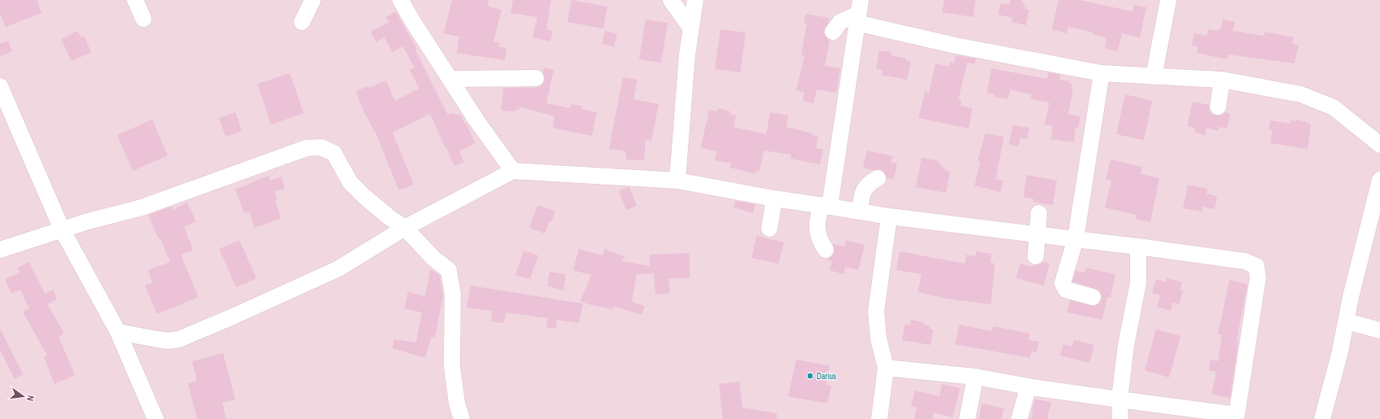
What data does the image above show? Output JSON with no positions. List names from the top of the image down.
{
  "places": ["Darius"],
  "north": "right"
}
